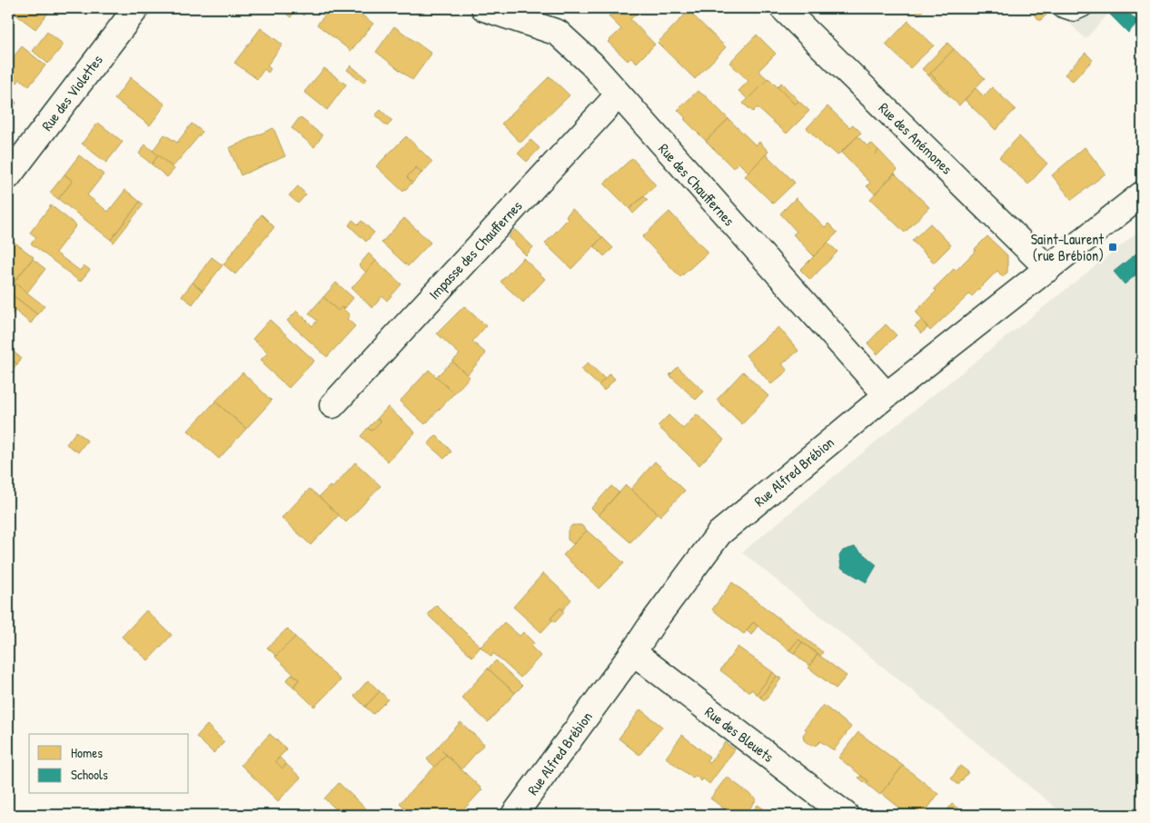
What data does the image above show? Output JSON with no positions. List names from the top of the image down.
{
  "streets": {
    "street": [
      "Rue des Violettes",
      "Rue des Anémones",
      "Rue des Chauffernes",
      "Impasse des Chauffernes",
      "Rue Alfred Brébion",
      "Rue des Bleuets"
    ]
  },
  "crossings": [
    ["Rue des Anémones", "Rue Alfred Brébion"],
    ["Rue des Chauffernes", "Impasse des Chauffernes"],
    ["Rue des Chauffernes", "Rue Alfred Brébion"],
    ["Rue Alfred Brébion", "Rue des Bleuets"]
  ],
  "places": {
    "transit": ["Saint-Laurent (rue Brébion)"]
  },
  "legend": ["Homes", "Schools"]
}
